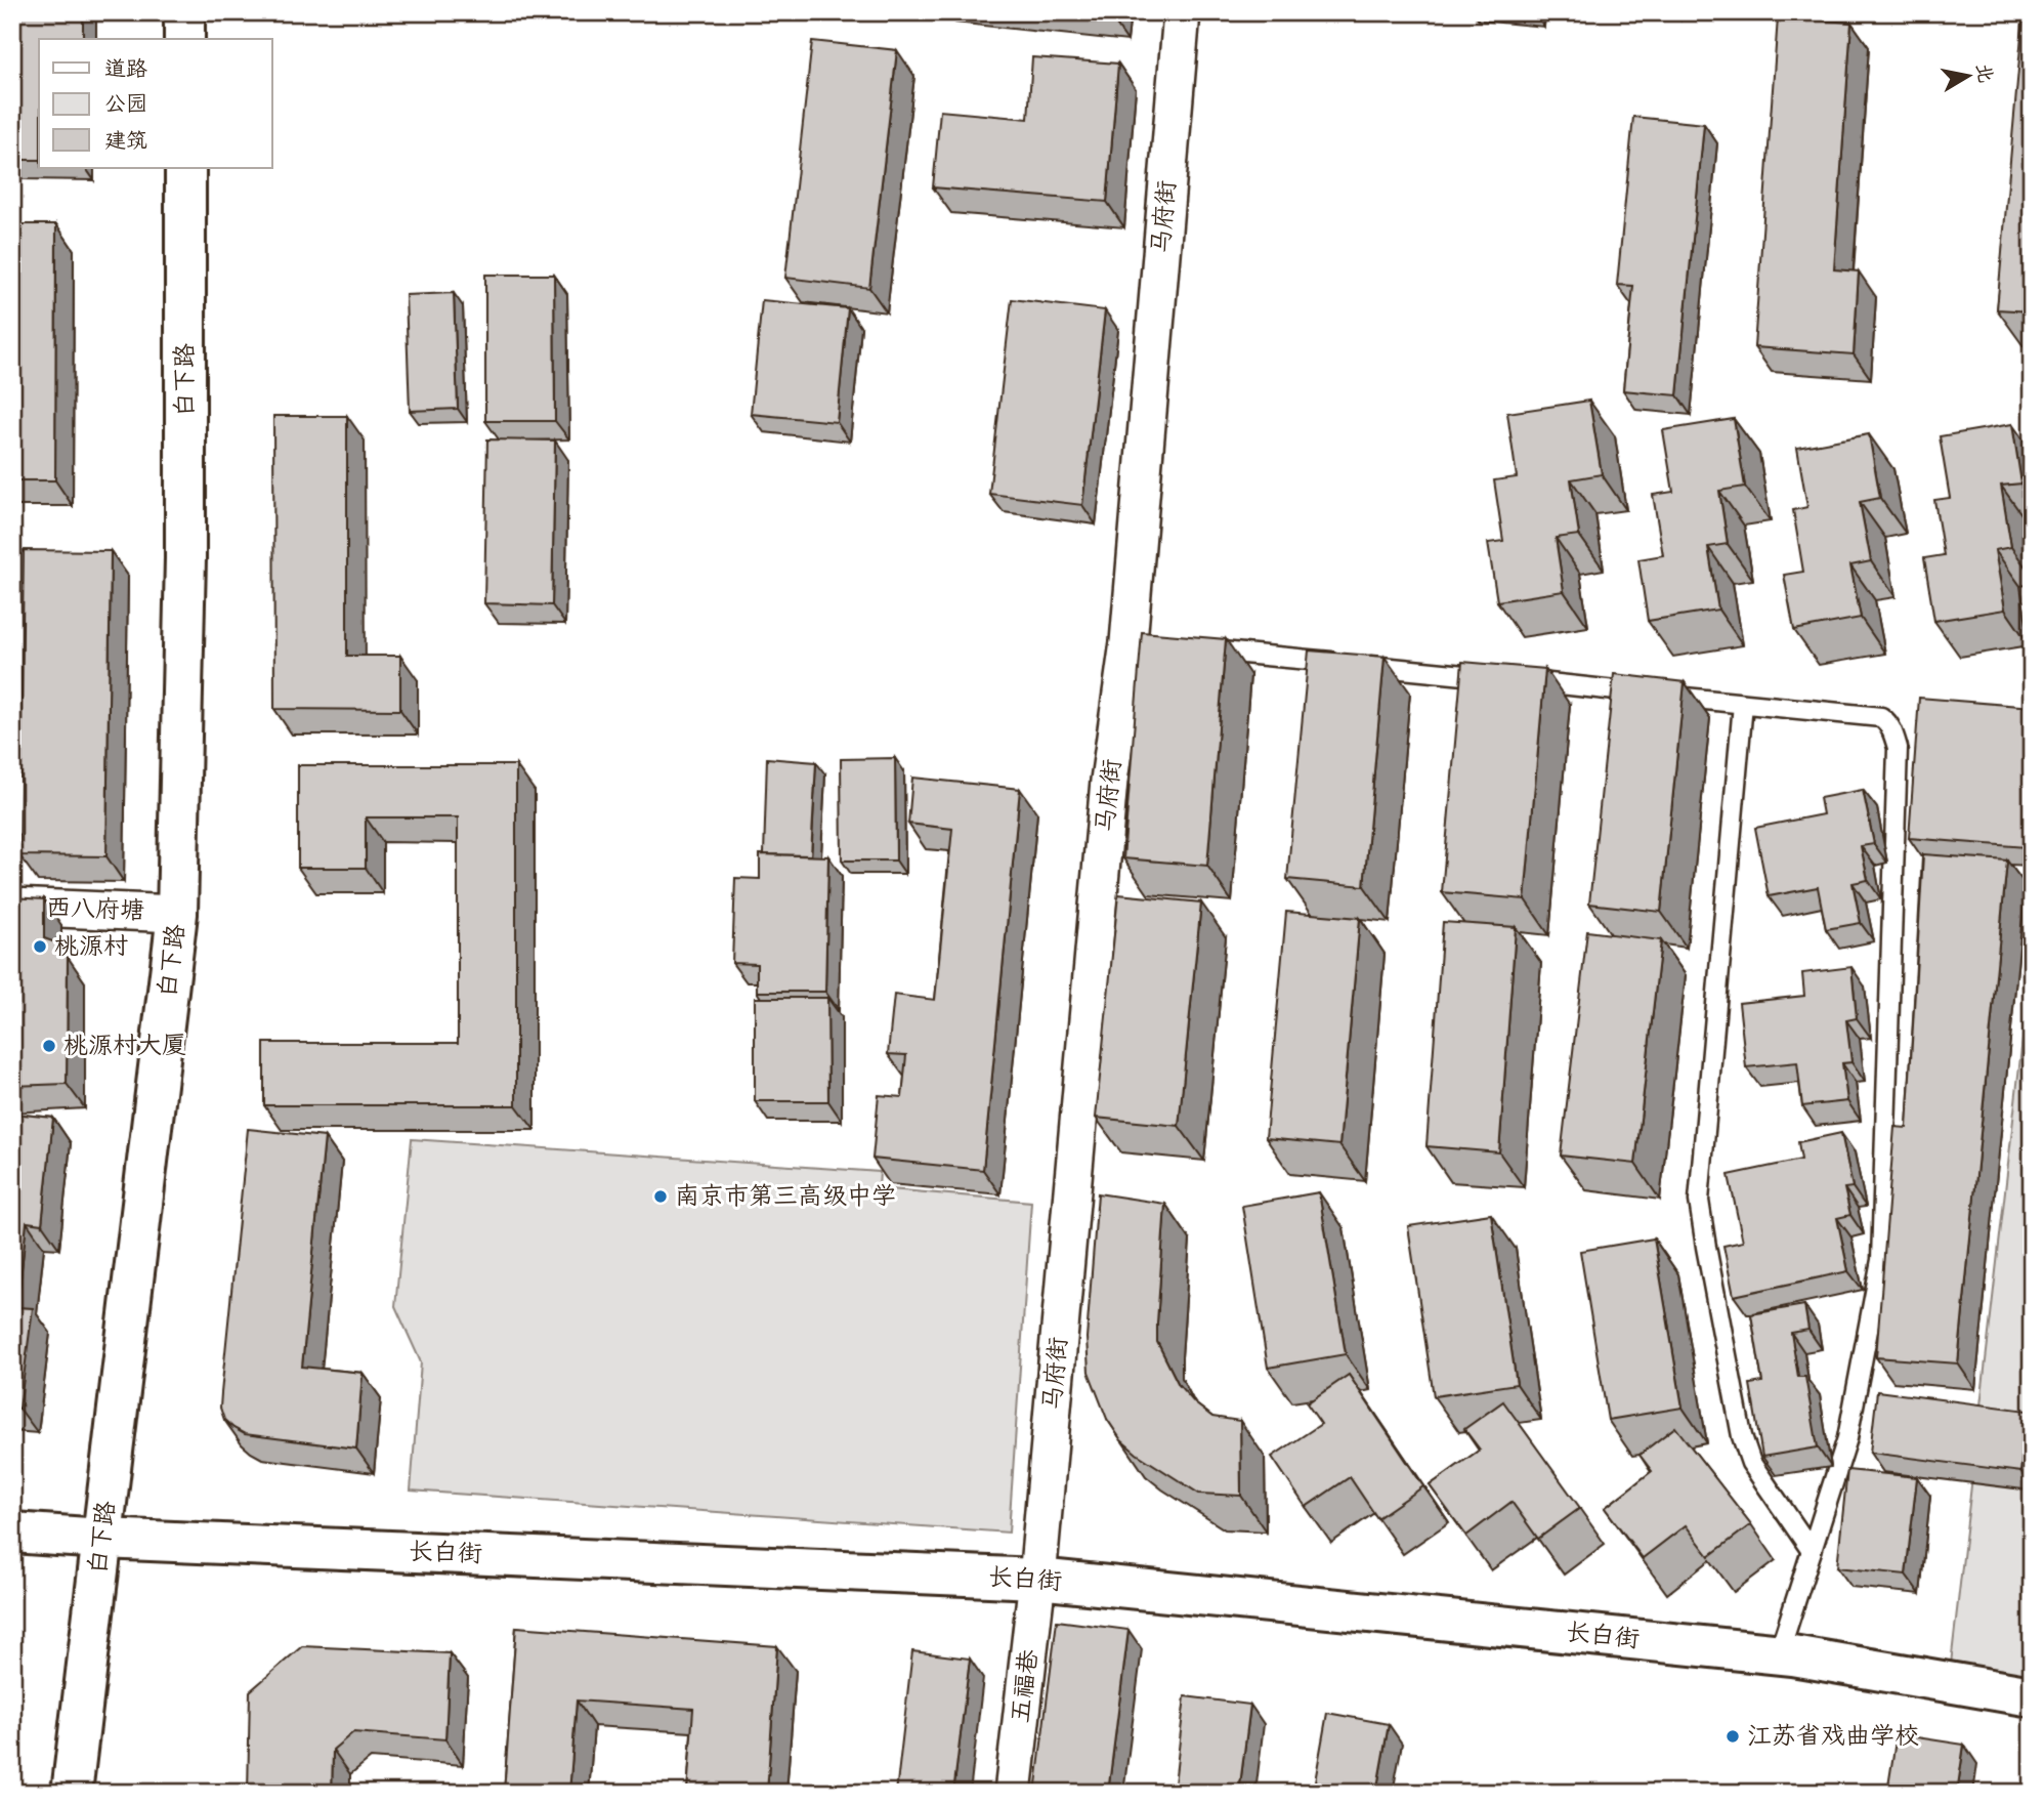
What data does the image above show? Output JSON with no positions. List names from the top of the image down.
{
  "streets": {
    "street": [
      "马府街",
      "白下路",
      "西八府塘",
      "长白街",
      "五福巷"
    ]
  },
  "crossings": [
    ["马府街", "长白街"],
    ["马府街", "五福巷"],
    ["白下路", "西八府塘"],
    ["白下路", "长白街"],
    ["长白街", "五福巷"]
  ],
  "places": [
    "桃源村",
    "桃源村大厦",
    "南京市第三高级中学",
    "江苏省戏曲学校"
  ],
  "legend": ["道路", "公园", "建筑"],
  "north": "right"
}
